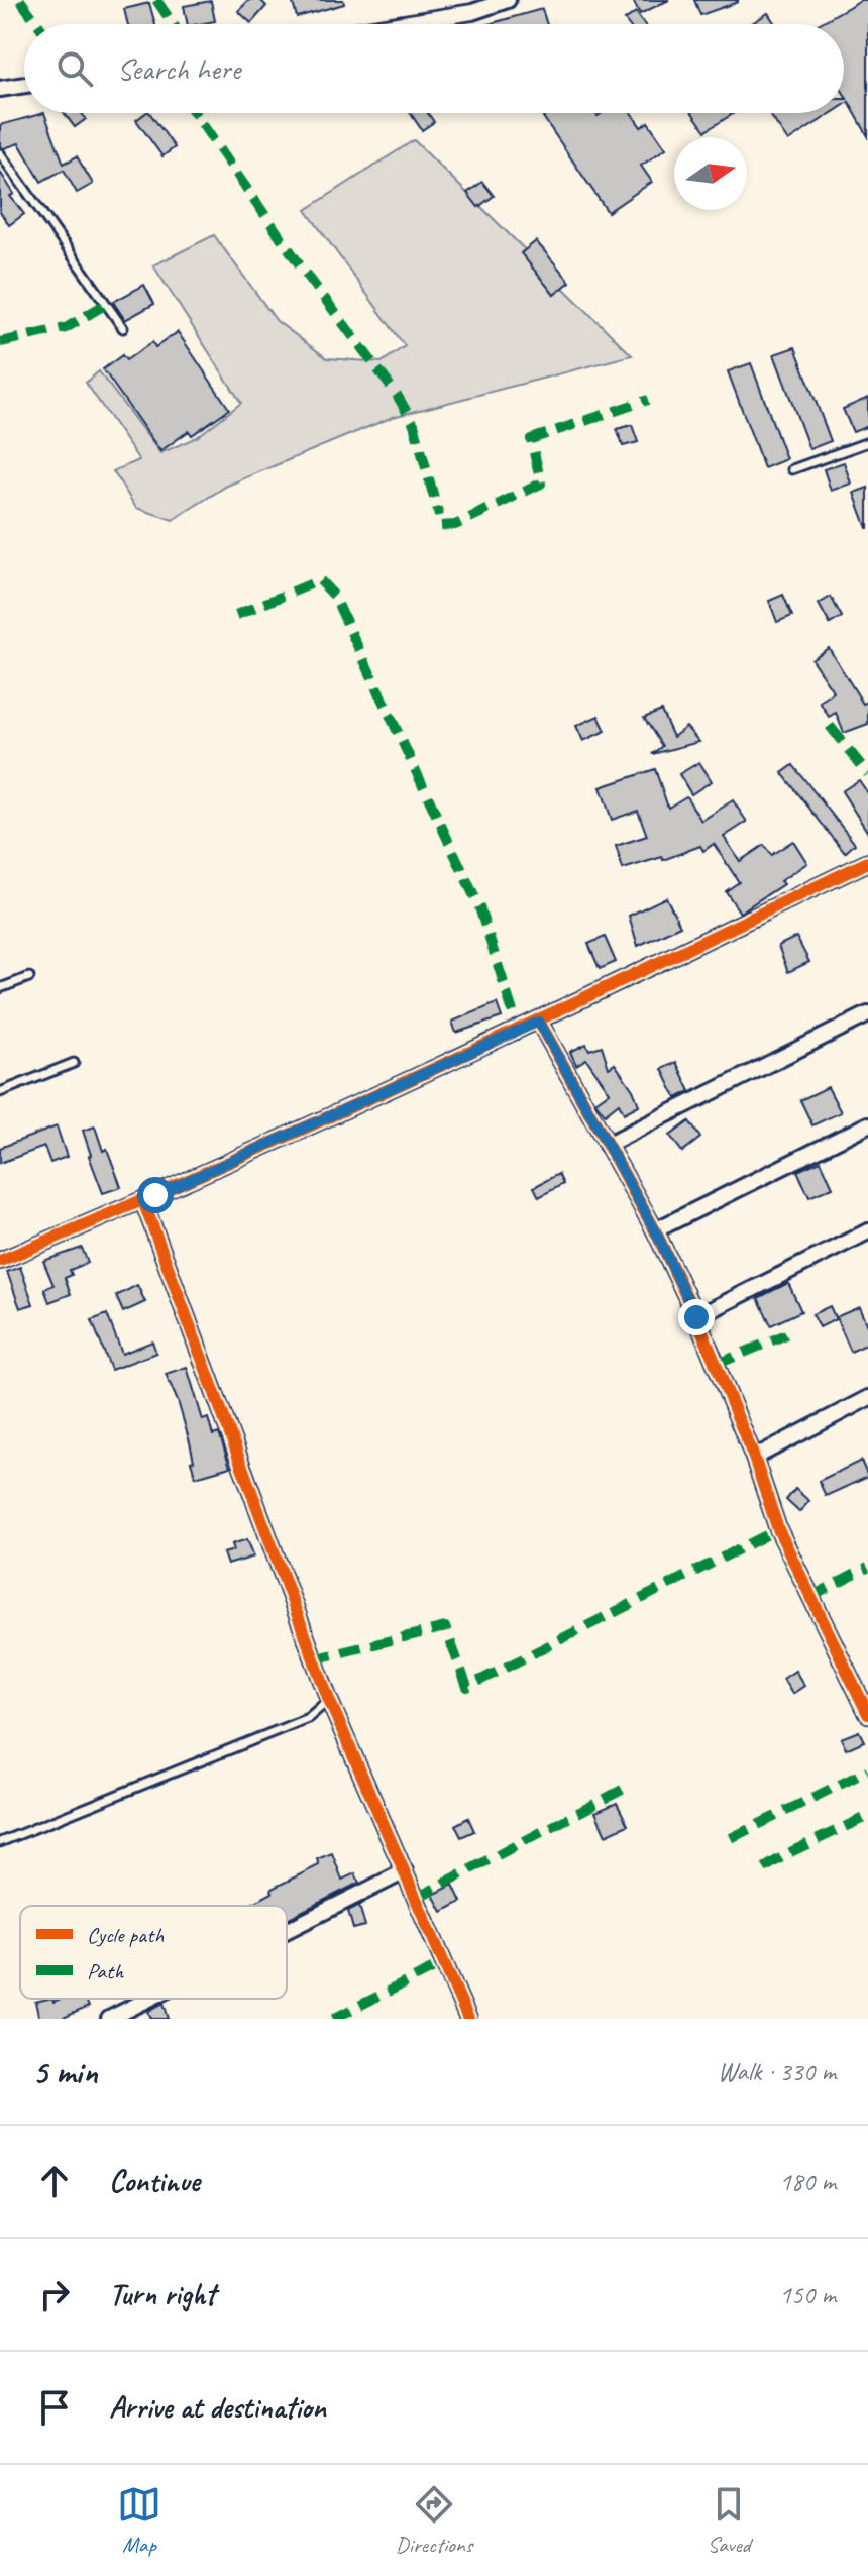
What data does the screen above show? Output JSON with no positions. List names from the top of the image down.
{
  "legend": ["Cycle path", "Path"],
  "north": "right",
  "page": {
    "search": "Search here",
    "heading": ["5 min", "Walk · 330 m"],
    "list": [
      ["Continue", "180 m"],
      ["Turn right", "150 m"],
      "Arrive at destination"
    ],
    "nav": ["Map", "Directions", "Saved"]
  }
}
